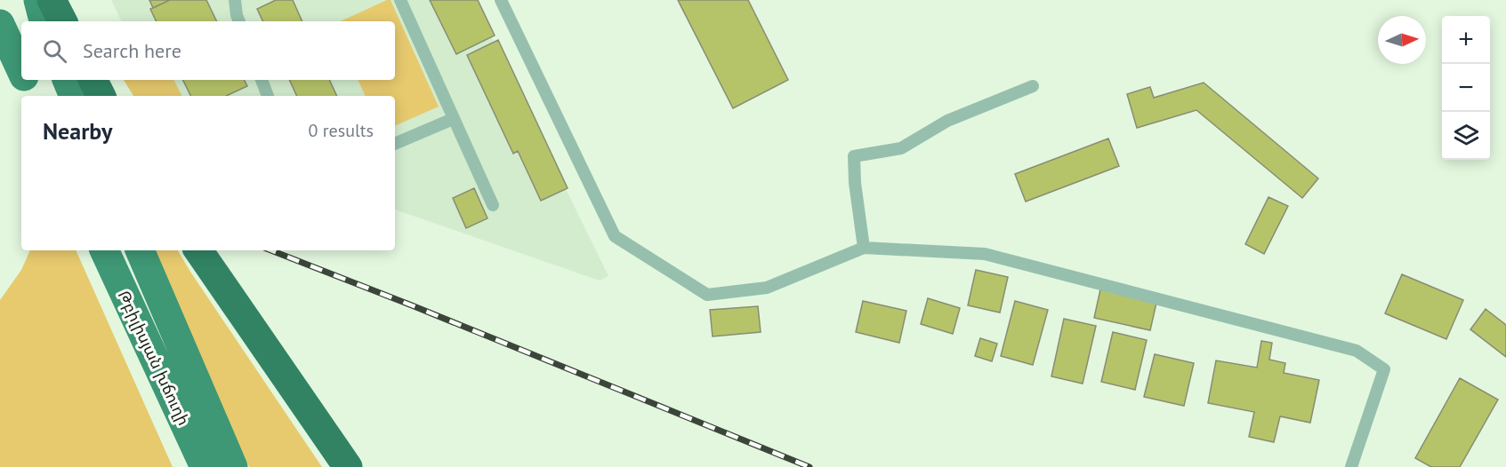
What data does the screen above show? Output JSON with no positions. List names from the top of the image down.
{
  "streets": {
    "main road": ["Թբիլիսյան խճուղի"]
  },
  "north": "right",
  "page": {
    "map_buttons": ["+", "−"],
    "search": "Search here",
    "heading": ["Nearby", "0 results"]
  }
}
